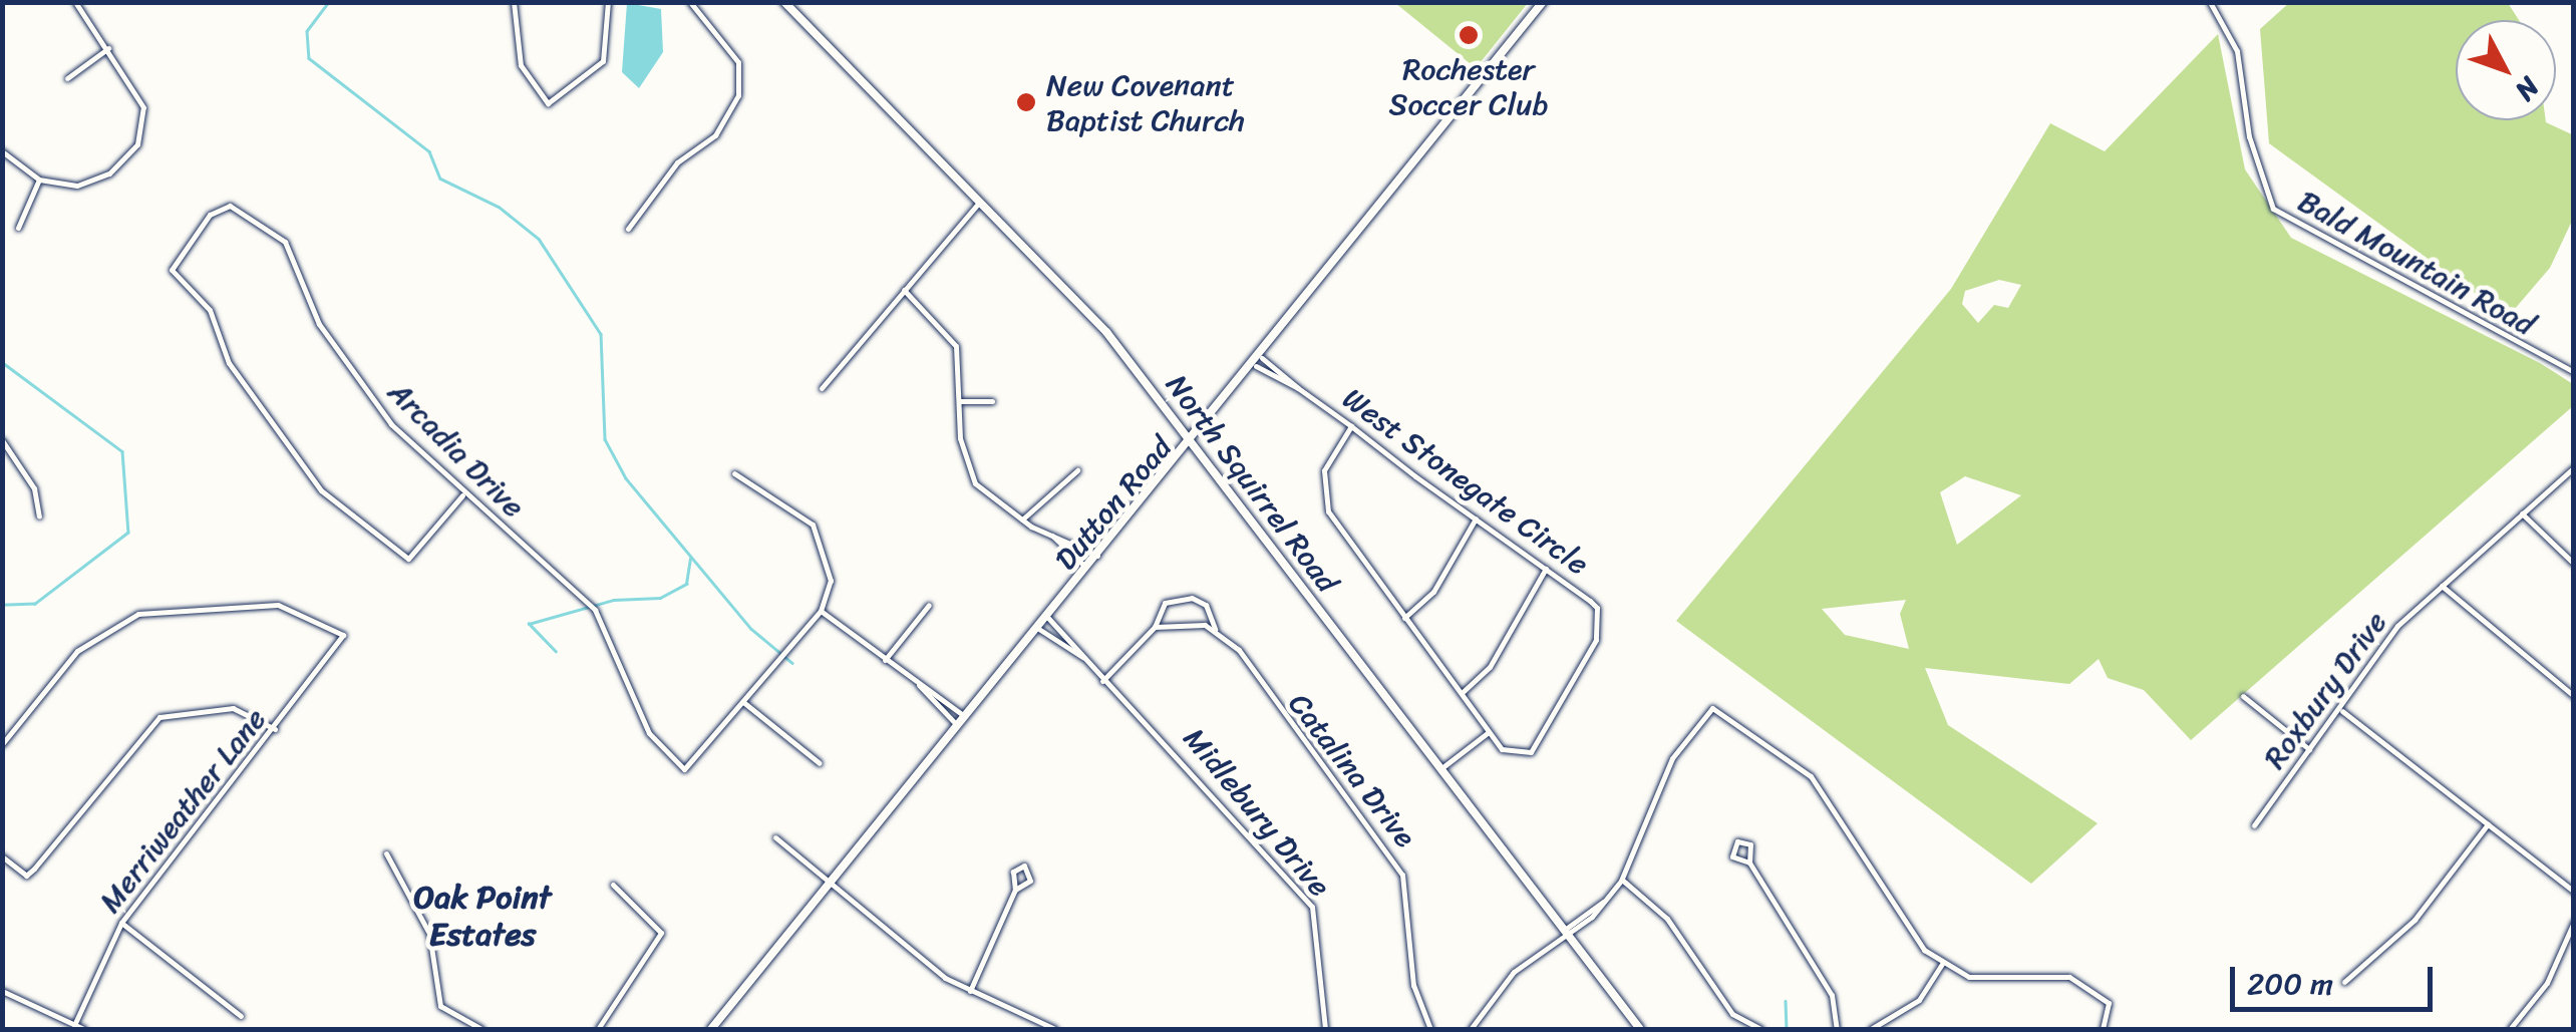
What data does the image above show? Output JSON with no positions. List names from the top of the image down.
{
  "streets": {
    "street": [
      "Bald Mountain Road",
      "Arcadia Drive",
      "West Stonegate Circle",
      "North Squirrel Road",
      "Dutton Road",
      "Roxbury Drive",
      "Catalina Drive",
      "Merriweather Lane",
      "Midlebury Drive"
    ]
  },
  "crossings": [
    ["West Stonegate Circle", "Dutton Road"],
    ["North Squirrel Road", "Dutton Road"],
    ["Dutton Road", "Midlebury Drive"]
  ],
  "districts": ["Oak Point Estates"],
  "places": ["Rochester Soccer Club", "New Covenant Baptist Church"],
  "scale_bar": "200 m",
  "north": "bottom right"
}
